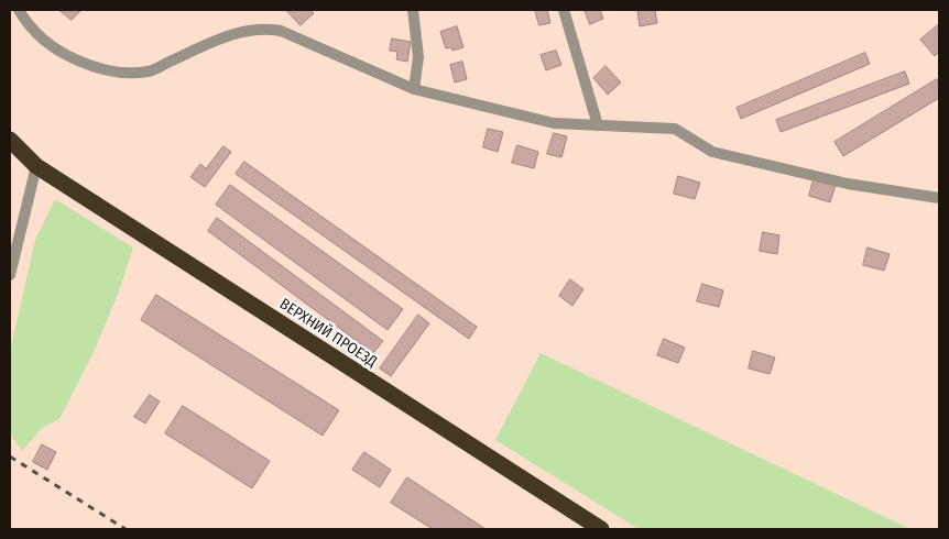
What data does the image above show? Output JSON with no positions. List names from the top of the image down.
{
  "streets": {
    "highway": ["ВЕРХНИЙ ПРОЕЗД"]
  }
}
